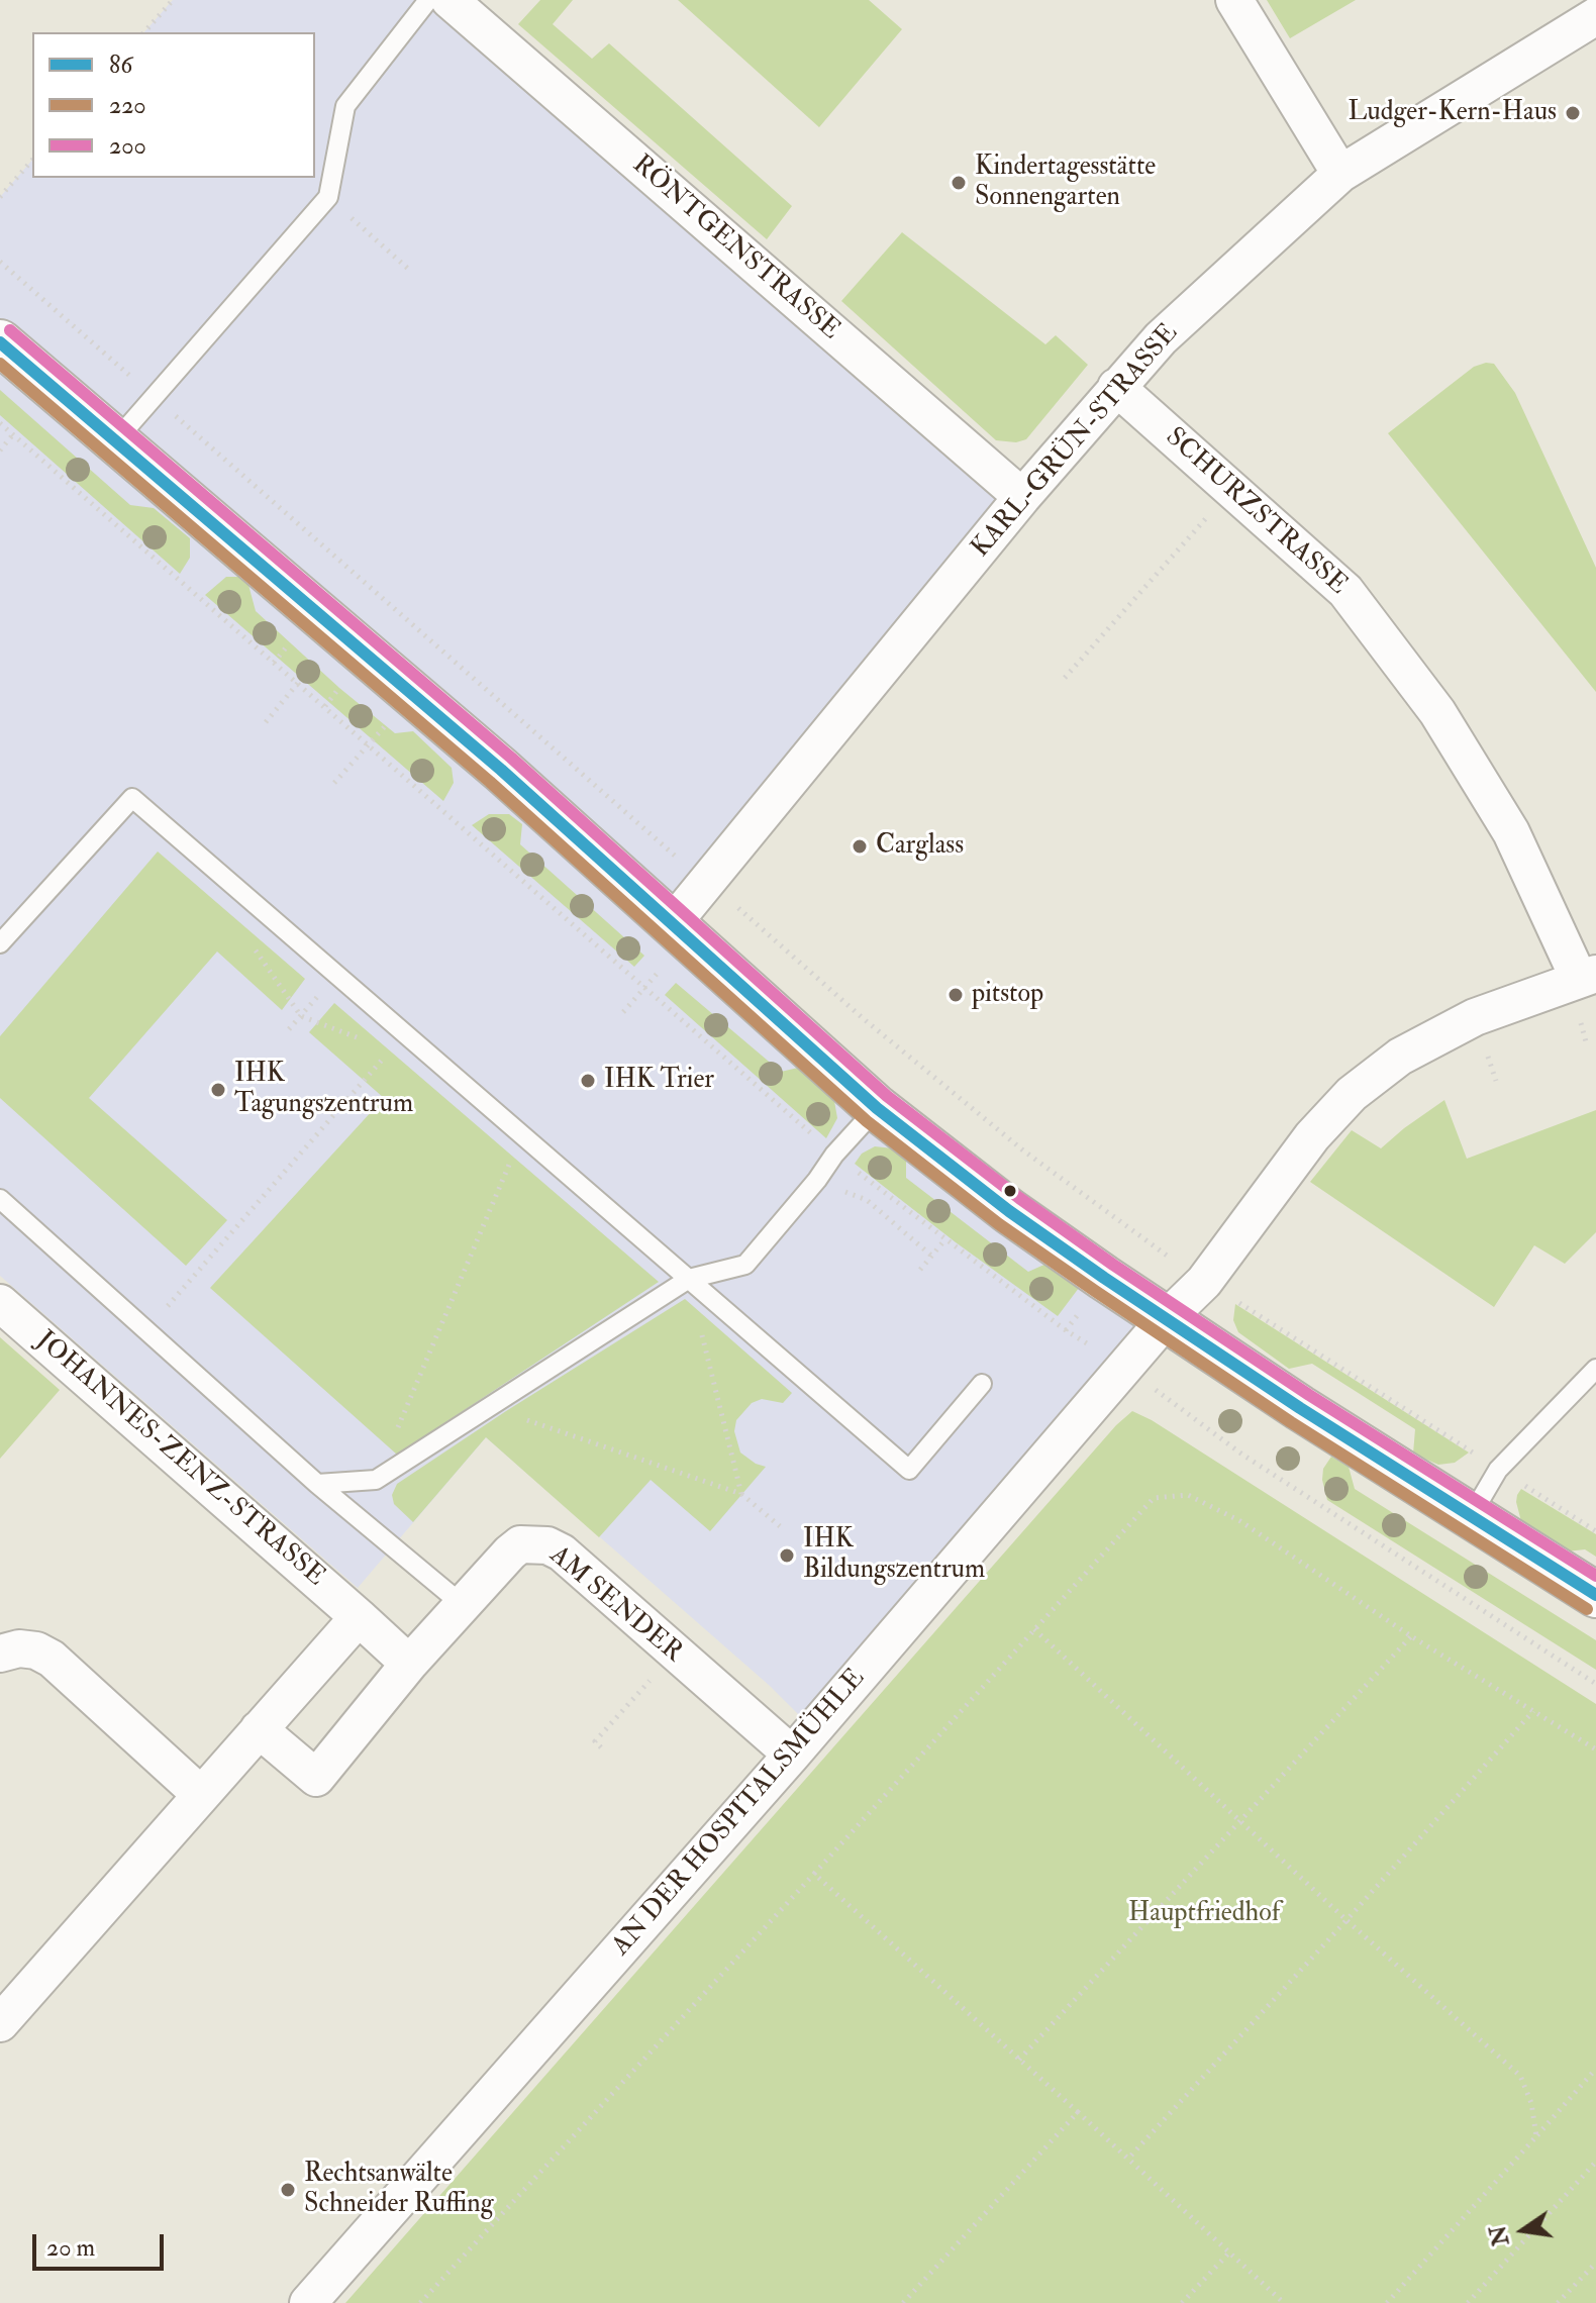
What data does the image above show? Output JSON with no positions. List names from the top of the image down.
{
  "streets": {
    "street": [
      "RÖNTGENSTRASSE",
      "KARL-GRÜN-STRASSE",
      "SCHURZSTRASSE",
      "JOHANNES-ZENZ-STRASSE",
      "AM SENDER",
      "AN DER HOSPITALSMÜHLE"
    ]
  },
  "crossings": [
    ["RÖNTGENSTRASSE", "KARL-GRÜN-STRASSE"],
    ["KARL-GRÜN-STRASSE", "SCHURZSTRASSE"],
    ["SCHURZSTRASSE", "AN DER HOSPITALSMÜHLE"],
    ["AM SENDER", "AN DER HOSPITALSMÜHLE"]
  ],
  "parks": ["Hauptfriedhof"],
  "places": [
    "Ludger-Kern-Haus",
    "Kindertagesstätte Sonnengarten",
    "Carglass",
    "pitstop",
    "IHK Trier",
    "IHK Tagungszentrum",
    "IHK Bildungszentrum",
    "Rechtsanwälte Schneider Ruffing"
  ],
  "lines": ["transit line 200", "transit line 86", "transit line 220"],
  "legend": ["86", "220", "200"],
  "scale_bar": "20 m",
  "north": "left"
}
